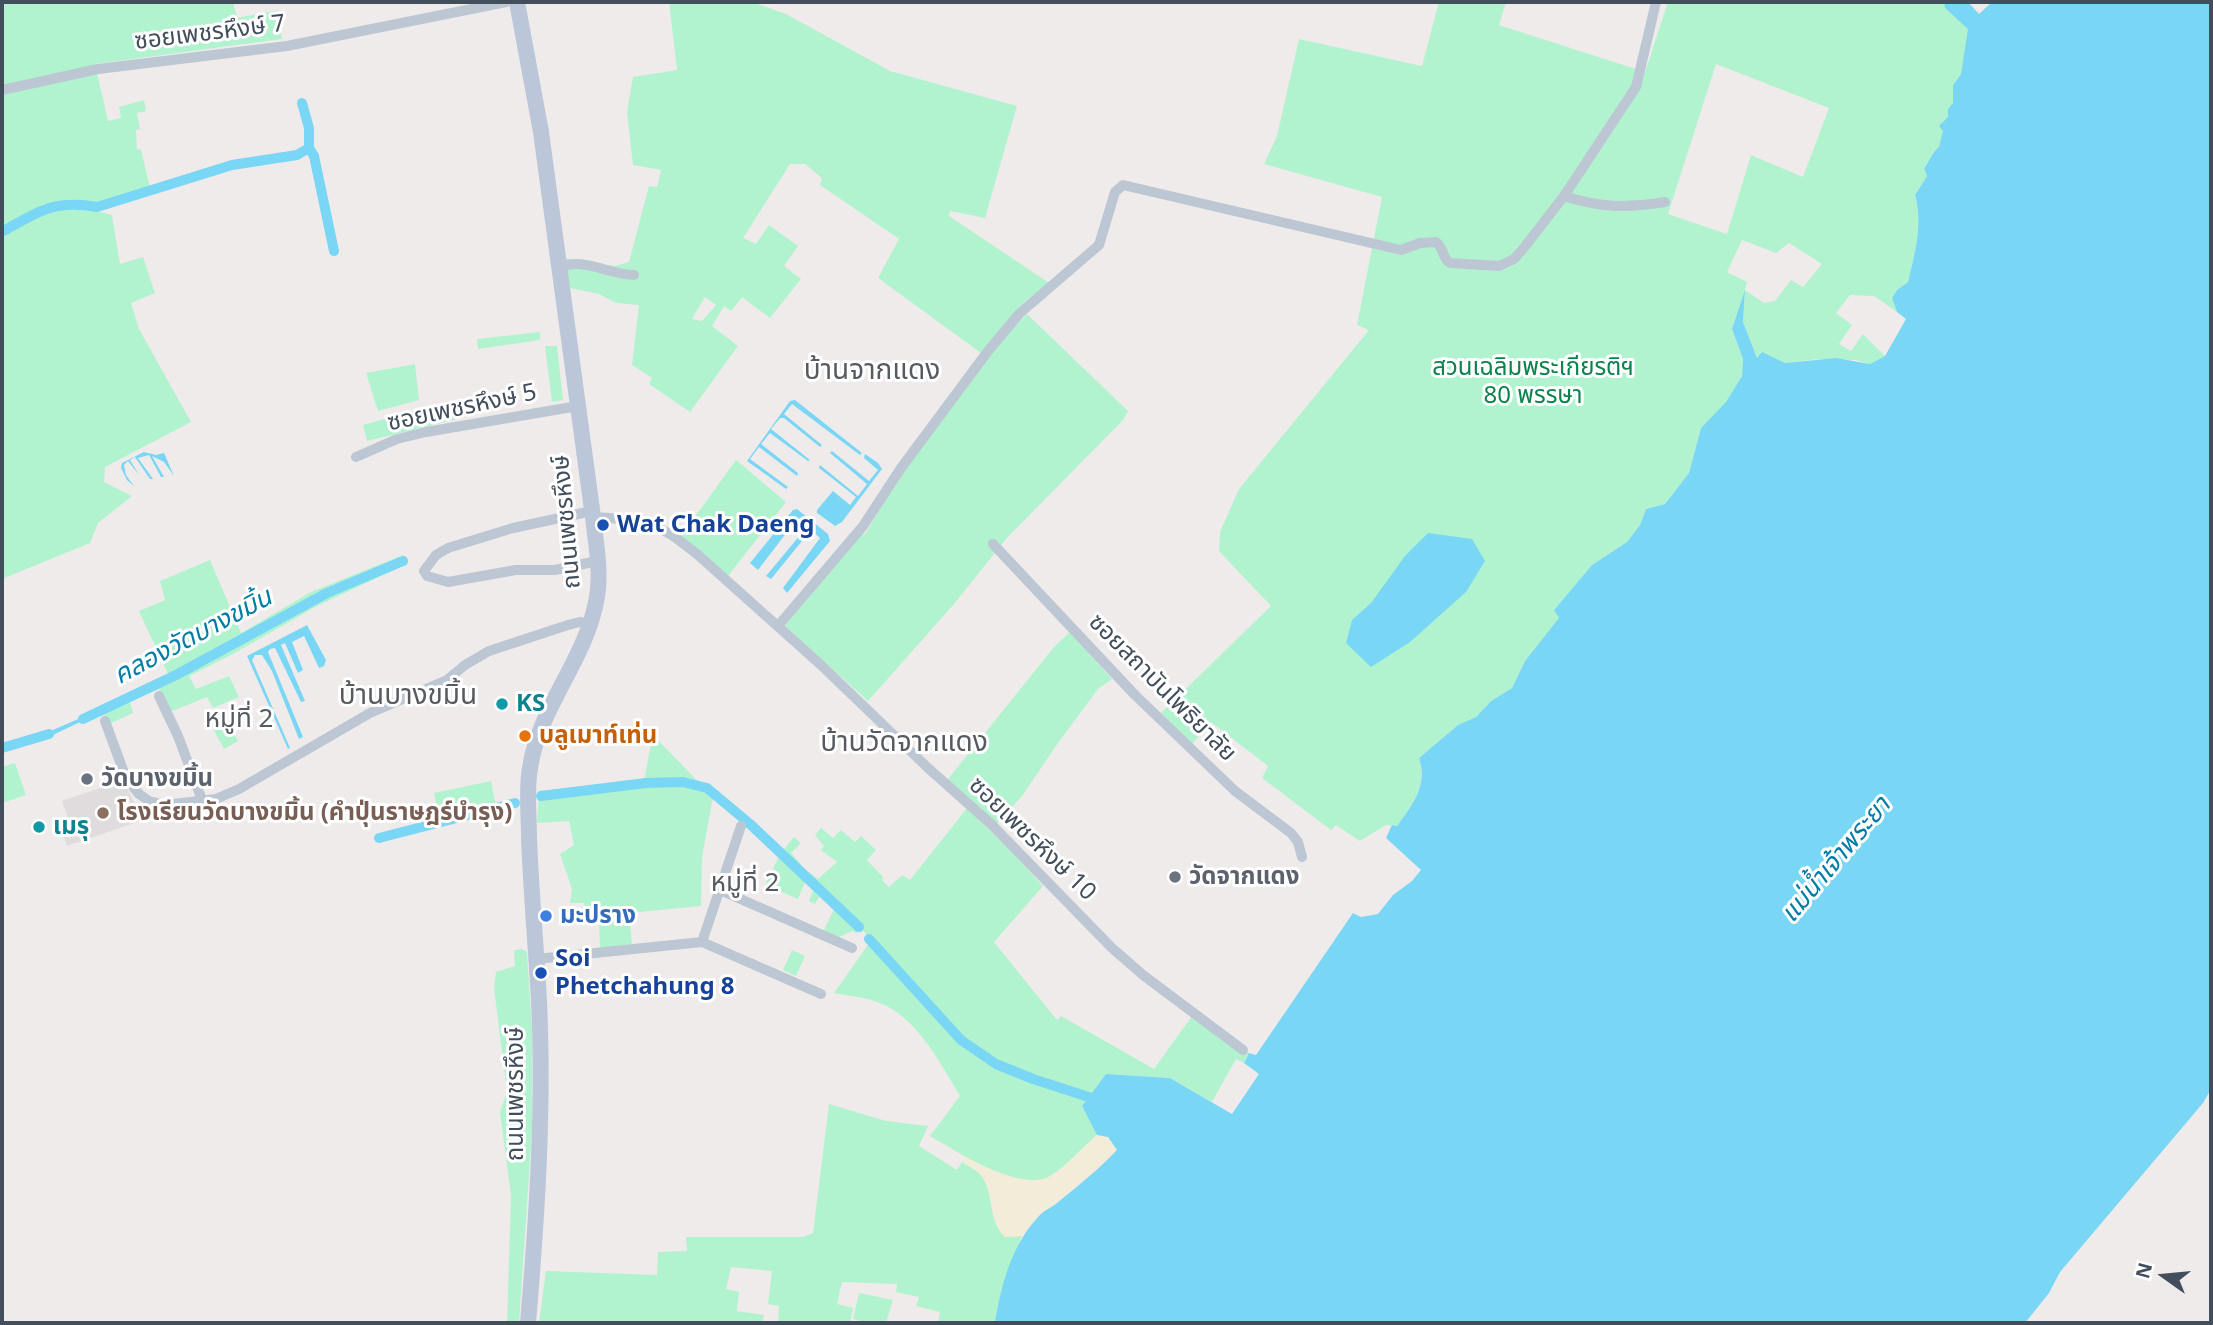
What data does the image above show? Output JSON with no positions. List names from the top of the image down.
{
  "streets": {
    "main road": ["ถนนเพชรหึงษ์"],
    "street": [
      "ซอยเพชรหึงษ์ 7",
      "ซอยเพชรหึงษ์ 5",
      "ซอยสถาบันโพธิยาลัย",
      "ซอยเพชรหึงษ์ 10"
    ]
  },
  "crossings": [
    ["ซอยเพชรหึงษ์ 5", "ถนนเพชรหึงษ์"],
    ["ถนนเพชรหึงษ์", "ซอยเพชรหึงษ์ 10"]
  ],
  "districts": [
    "บ้านจากแดง",
    "บ้านบางขมิ้น",
    "หมู่ที่ 2",
    "บ้านวัดจากแดง",
    "หมู่ที่ 2"
  ],
  "water": ["คลองวัดบางขมิ้น", "แม่น้ำเจ้าพระยา"],
  "parks": ["สวนเฉลิมพระเกียรติฯ 80 พรรษา"],
  "places": [
    "Wat Chak Daeng",
    "KS",
    "บลูเมาท์เท่น",
    "วัดบางขมิ้น",
    "โรงเรียนวัดบางขมิ้น (คำปุ่นราษฎร์บำรุง)",
    "เมรุ",
    "วัดจากแดง",
    "มะปราง",
    "Soi Phetchahung 8"
  ],
  "north": "left"
}
